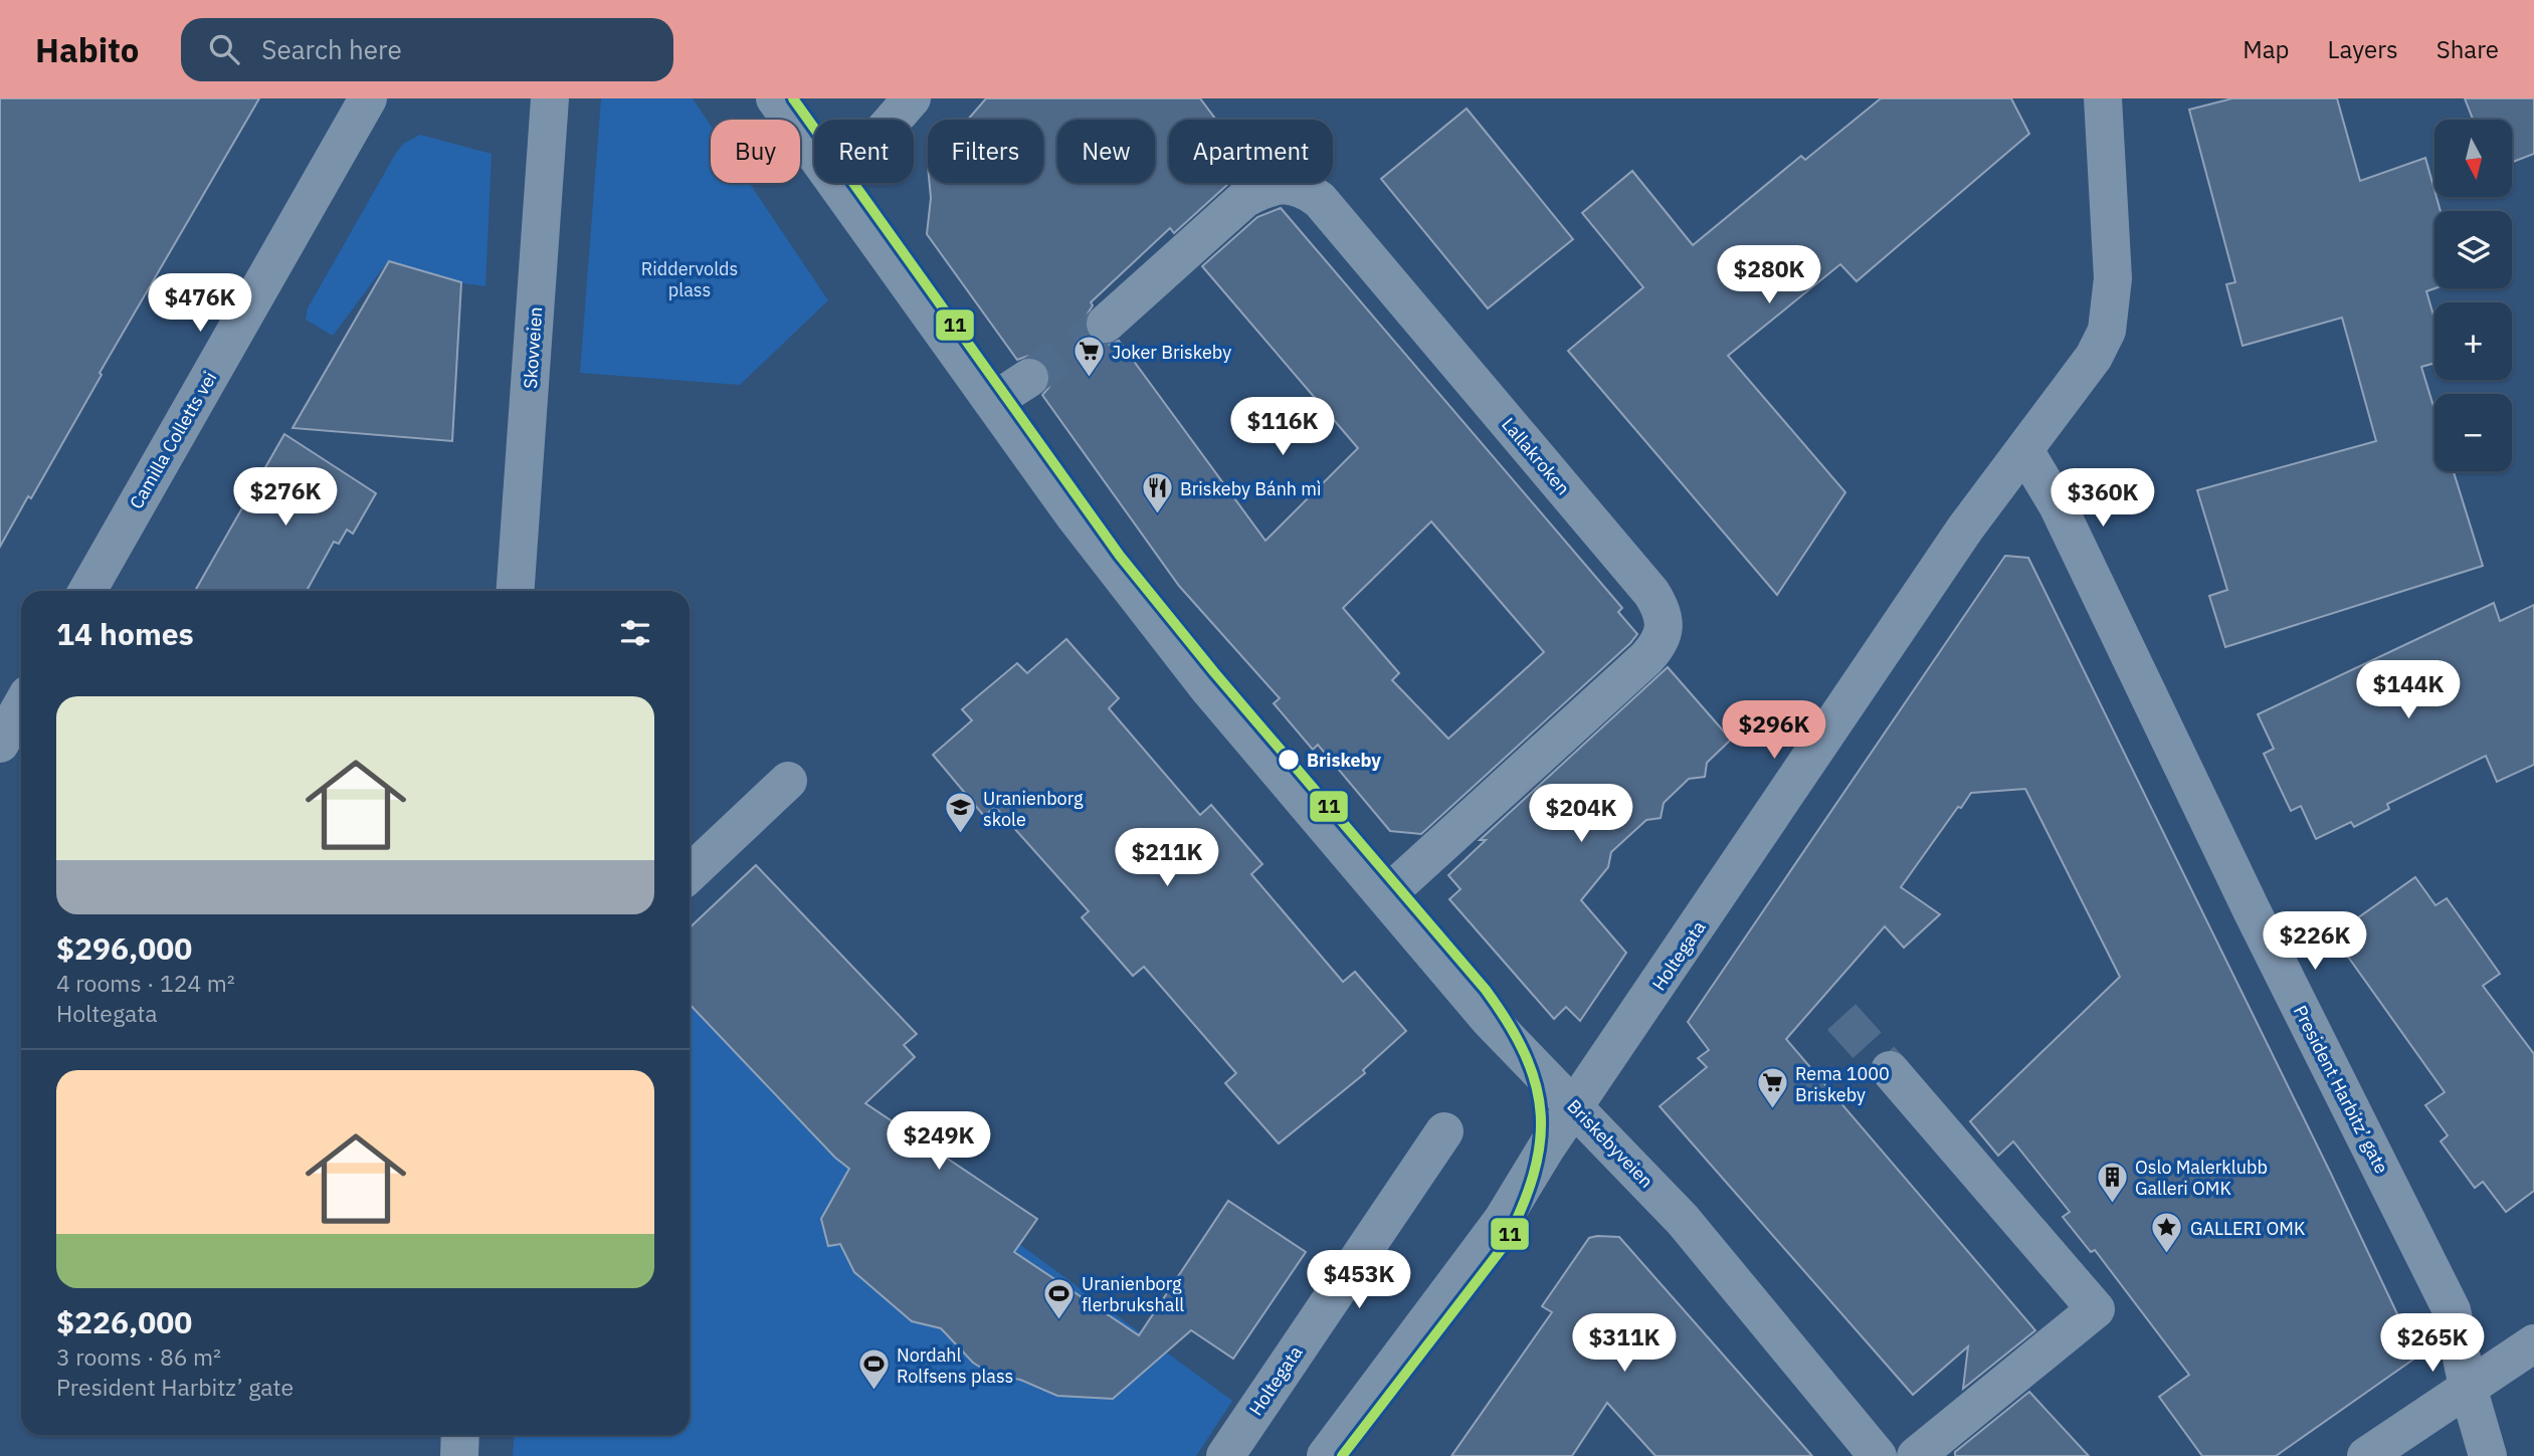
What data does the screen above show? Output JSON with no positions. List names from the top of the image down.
{
  "streets": {
    "street": [
      "Skovveien",
      "Camilla Colletts vei",
      "Lallakroken",
      "Holtegata",
      "President Harbitz’ gate",
      "Briskebyveien"
    ]
  },
  "crossings": [
    ["Lallakroken", "Briskebyveien"],
    ["Holtegata", "President Harbitz’ gate"],
    ["Holtegata", "Briskebyveien"]
  ],
  "parks": ["Riddervolds plass"],
  "places": {
    "supermarket": ["Joker Briskeby", "Rema 1000 Briskeby"],
    "restaurant": ["Briskeby Bánh mì"],
    "other": ["Briskeby"],
    "school or university": ["Uranienborg skole"],
    "building": ["Oslo Malerklubb Galleri OMK"],
    "place": ["GALLERI OMK"],
    "sports": ["Uranienborg flerbrukshall", "Nordahl Rolfsens plass"]
  },
  "lines": ["transit line 11"],
  "north": "bottom",
  "page": {
    "header": "Habito",
    "search": "Search here",
    "nav": ["Map", "Layers", "Share"],
    "map_buttons": ["+", "−"],
    "chip": [
      "Buy",
      "Rent",
      "Filters",
      "New",
      "Apartment"
    ],
    "price": [
      "$280K",
      "$476K",
      "$116K",
      "$276K",
      "$360K",
      "$144K",
      "$296K",
      "$204K",
      "$211K",
      "$226K",
      "$249K",
      "$453K",
      "$311K",
      "$265K"
    ],
    "heading": "14 homes",
    "list": [
      {
        "name": "$296,000",
        "note": "4 rooms · 124 m² · Holtegata"
      },
      {
        "name": "$226,000",
        "note": "3 rooms · 86 m² · President Harbitz’ gate"
      }
    ]
  }
}
